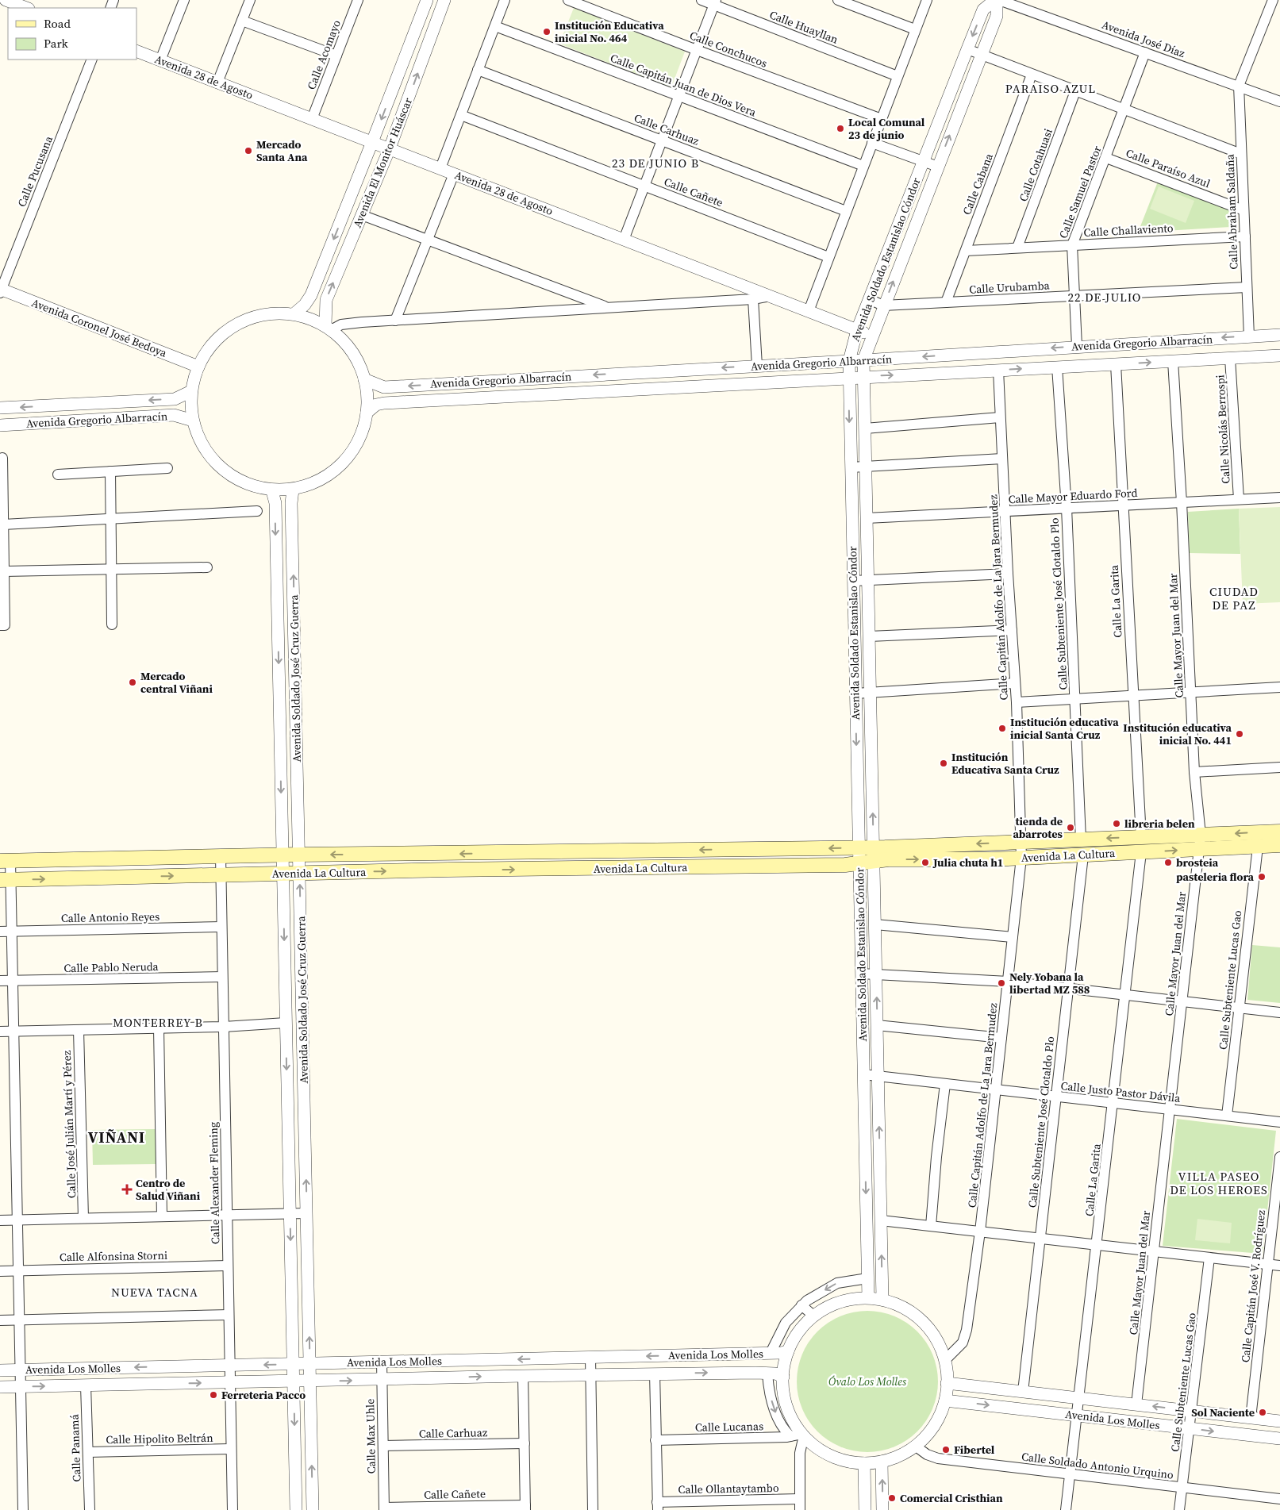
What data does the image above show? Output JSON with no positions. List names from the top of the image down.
{
  "streets": {
    "main road": ["Avenida La Cultura"],
    "street": [
      "Calle Huayllan",
      "Avenida José Díaz",
      "Calle Conchucos",
      "Calle Acomayo",
      "Avenida 28 de Agosto",
      "Calle Capitán Juan de Dios Vera",
      "Calle Carhuaz",
      "Avenida El Monitor Huáscar",
      "Calle Cotahuasi",
      "Calle Paraíso Azul",
      "Calle Pucusana",
      "Calle Cabana",
      "Calle Cañete",
      "Calle Samuel Pastor",
      "Calle Abraham Saldaña",
      "Calle Challaviento",
      "Avenida Soldado Estanislao Cóndor",
      "Calle Urubamba",
      "Avenida Coronel José Bedoya",
      "Avenida Gregorio Albarracín",
      "Calle Nicolás Berrospi",
      "Calle Mayor Eduardo Ford",
      "Calle Capitán Adolfo de La Jara Bermudez",
      "Calle La Garita",
      "Calle Subteniente José Clotaldo Plo",
      "Calle Mayor Juan del Mar",
      "Avenida Soldado José Cruz Guerra",
      "Calle Antonio Reyes",
      "Calle Pablo Neruda",
      "Calle Subteniente Lucas Gao",
      "Calle Justo Pastor Dávila",
      "Calle José Julián Martí y Pérez",
      "Calle Alexander Fleming",
      "Calle Alfonsina Storni",
      "Calle Capitán José V. Rodríguez",
      "Avenida Los Molles",
      "Calle Lucanas",
      "Calle Max Uhle",
      "Calle Hipolito Beltrán",
      "Calle Panamá",
      "Calle Soldado Antonio Urquino",
      "Calle Ollantaytambo"
    ]
  },
  "crossings": [
    ["Avenida José Díaz", "Calle Samuel Pastor"],
    ["Avenida José Díaz", "Calle Abraham Saldaña"],
    ["Avenida José Díaz", "Avenida Soldado Estanislao Cóndor"],
    ["Calle Acomayo", "Avenida 28 de Agosto"],
    ["Avenida 28 de Agosto", "Avenida El Monitor Huáscar"],
    ["Avenida 28 de Agosto", "Avenida Soldado Estanislao Cóndor"],
    ["Calle Carhuaz", "Calle Max Uhle"],
    ["Calle Cotahuasi", "Calle Challaviento"],
    ["Calle Paraíso Azul", "Calle Samuel Pastor"],
    ["Calle Paraíso Azul", "Calle Abraham Saldaña"],
    ["Calle Pucusana", "Avenida Coronel José Bedoya"],
    ["Calle Cabana", "Calle Challaviento"],
    ["Calle Cabana", "Calle Urubamba"],
    ["Calle Cañete", "Calle Max Uhle"],
    ["Calle Samuel Pastor", "Calle Challaviento"],
    ["Calle Samuel Pastor", "Calle Urubamba"],
    ["Calle Samuel Pastor", "Avenida Gregorio Albarracín"],
    ["Calle Abraham Saldaña", "Calle Challaviento"],
    ["Calle Abraham Saldaña", "Calle Urubamba"],
    ["Calle Abraham Saldaña", "Avenida Gregorio Albarracín"],
    ["Avenida Soldado Estanislao Cóndor", "Calle Urubamba"],
    ["Avenida Soldado Estanislao Cóndor", "Avenida Gregorio Albarracín"],
    ["Avenida Soldado Estanislao Cóndor", "Calle Mayor Eduardo Ford"],
    ["Avenida Soldado Estanislao Cóndor", "Avenida La Cultura"],
    ["Avenida Soldado Estanislao Cóndor", "Calle Justo Pastor Dávila"],
    ["Avenida Gregorio Albarracín", "Calle Nicolás Berrospi"],
    ["Avenida Gregorio Albarracín", "Calle Capitán Adolfo de La Jara Bermudez"],
    ["Avenida Gregorio Albarracín", "Calle La Garita"],
    ["Avenida Gregorio Albarracín", "Calle Subteniente José Clotaldo Plo"],
    ["Avenida Gregorio Albarracín", "Calle Mayor Juan del Mar"],
    ["Calle Nicolás Berrospi", "Calle Mayor Eduardo Ford"],
    ["Calle Mayor Eduardo Ford", "Calle Capitán Adolfo de La Jara Bermudez"],
    ["Calle Mayor Eduardo Ford", "Calle La Garita"],
    ["Calle Mayor Eduardo Ford", "Calle Subteniente José Clotaldo Plo"],
    ["Calle Mayor Eduardo Ford", "Calle Mayor Juan del Mar"],
    ["Calle Capitán Adolfo de La Jara Bermudez", "Avenida La Cultura"],
    ["Calle Capitán Adolfo de La Jara Bermudez", "Calle Justo Pastor Dávila"],
    ["Calle La Garita", "Avenida La Cultura"],
    ["Calle La Garita", "Calle Justo Pastor Dávila"],
    ["Calle La Garita", "Avenida Los Molles"],
    ["Calle La Garita", "Calle Soldado Antonio Urquino"],
    ["Calle Subteniente José Clotaldo Plo", "Avenida La Cultura"],
    ["Calle Subteniente José Clotaldo Plo", "Calle Justo Pastor Dávila"],
    ["Calle Subteniente José Clotaldo Plo", "Avenida Los Molles"],
    ["Calle Mayor Juan del Mar", "Avenida La Cultura"],
    ["Calle Mayor Juan del Mar", "Calle Justo Pastor Dávila"],
    ["Calle Mayor Juan del Mar", "Avenida Los Molles"],
    ["Avenida Soldado José Cruz Guerra", "Avenida La Cultura"],
    ["Avenida Soldado José Cruz Guerra", "Avenida Los Molles"],
    ["Avenida La Cultura", "Calle Subteniente Lucas Gao"],
    ["Avenida La Cultura", "Calle Alexander Fleming"],
    ["Calle Antonio Reyes", "Calle Alexander Fleming"],
    ["Calle Pablo Neruda", "Calle Alexander Fleming"],
    ["Calle Subteniente Lucas Gao", "Calle Justo Pastor Dávila"],
    ["Calle Subteniente Lucas Gao", "Avenida Los Molles"],
    ["Calle Subteniente Lucas Gao", "Calle Soldado Antonio Urquino"],
    ["Calle Alexander Fleming", "Calle Alfonsina Storni"],
    ["Calle Alexander Fleming", "Avenida Los Molles"],
    ["Calle Alexander Fleming", "Calle Hipolito Beltrán"],
    ["Calle Capitán José V. Rodríguez", "Avenida Los Molles"],
    ["Avenida Los Molles", "Calle Max Uhle"],
    ["Avenida Los Molles", "Calle Panamá"],
    ["Calle Hipolito Beltrán", "Calle Panamá"]
  ],
  "districts": [
    "PARAISO AZUL",
    "23 DE JUNIO B",
    "22 DE JULIO",
    "CIUDAD DE PAZ",
    "MONTERREY B",
    "VIÑANI",
    "VILLA PASEO DE LOS HEROES",
    "NUEVA TACNA"
  ],
  "parks": ["Óvalo Los Molles"],
  "places": {
    "other": [
      "Institución Educativa inicial No. 464",
      "Local Comunal 23 de junio",
      "Mercado Santa Ana",
      "Mercado central Viñani",
      "Institución educativa inicial Santa Cruz",
      "Institución educativa inicial No. 441",
      "Institución Educativa Santa Cruz",
      "libreria belen",
      "tienda de abarrotes",
      "Julia chuta h1",
      "brosteia",
      "pasteleria flora",
      "Nely Yobana la libertad MZ 588",
      "Ferreteria Pacco",
      "Sol Naciente",
      "Fibertel",
      "Comercial Cristhian"
    ],
    "health": ["Centro de Salud Viñani"]
  },
  "legend": ["Road", "Park"]
}
